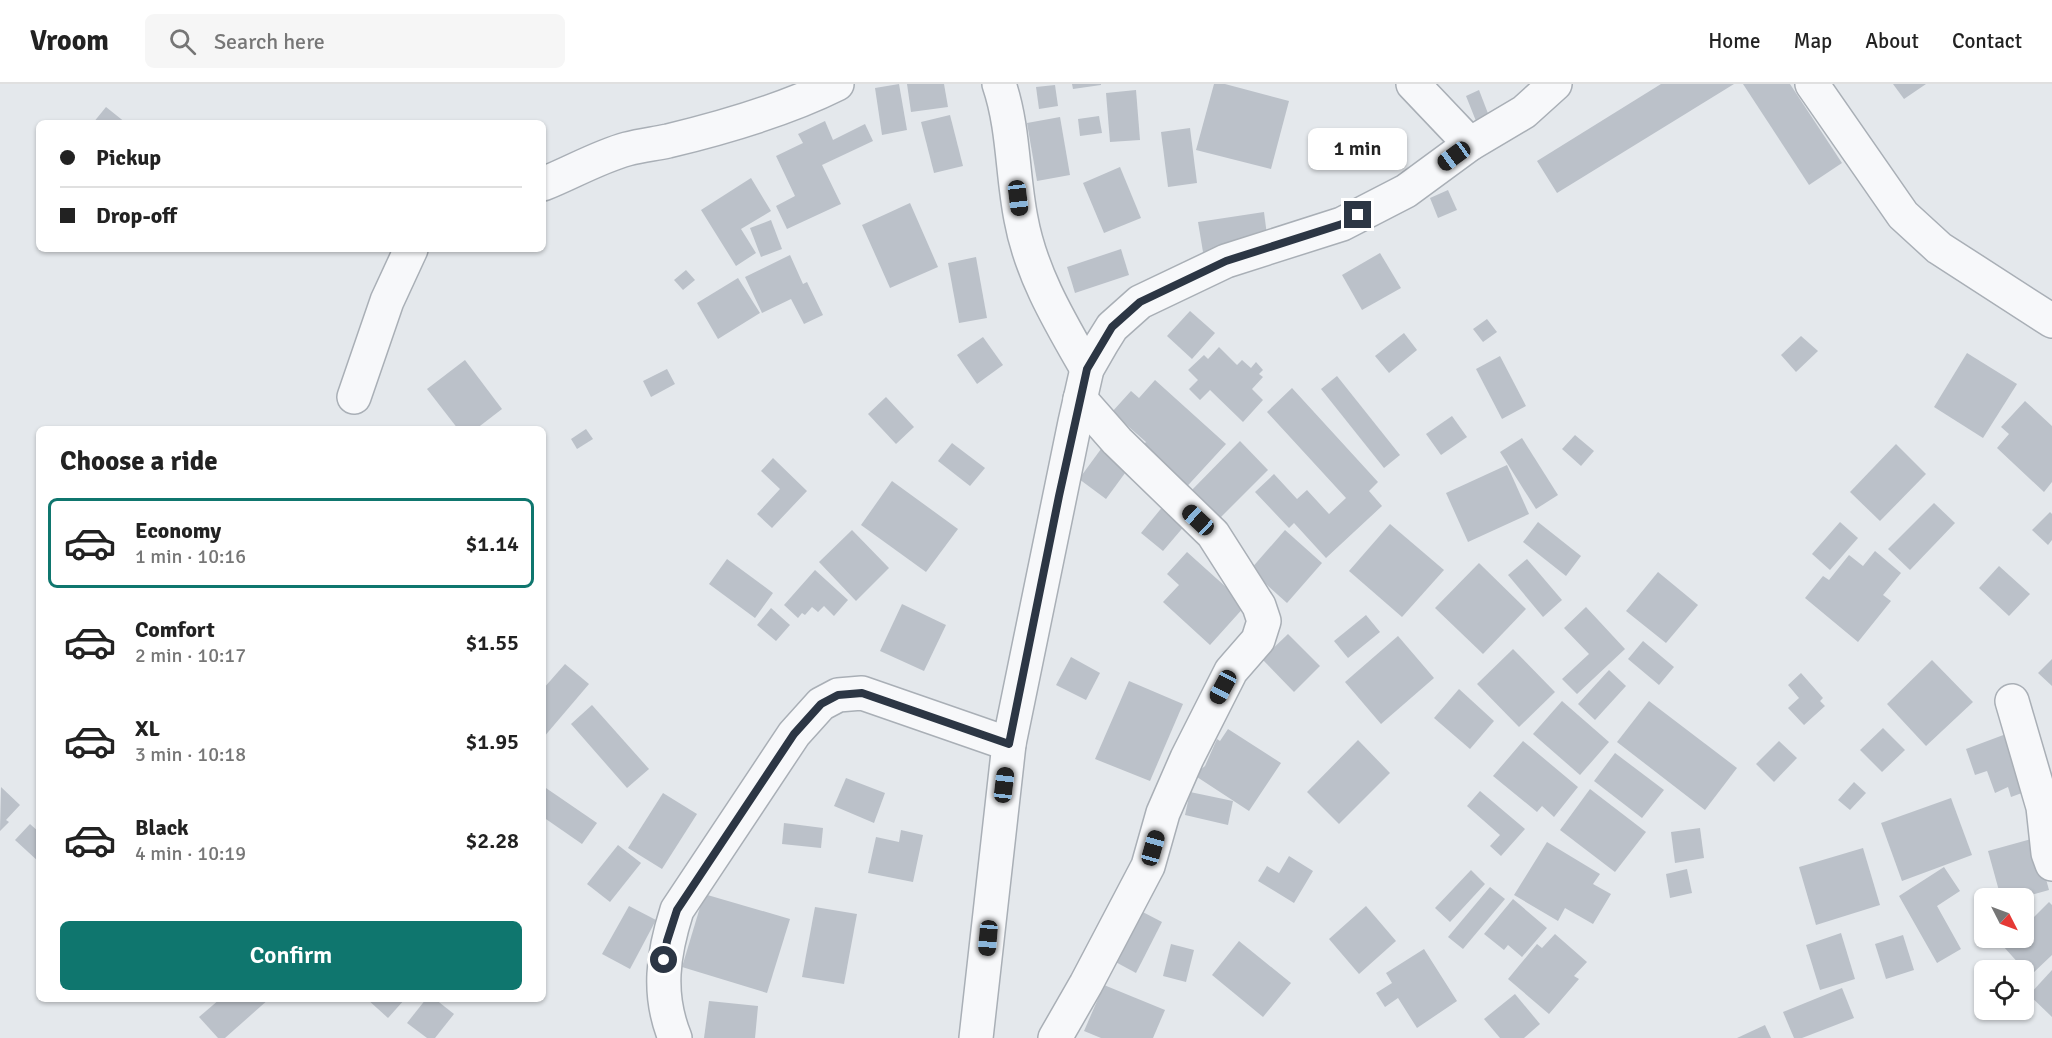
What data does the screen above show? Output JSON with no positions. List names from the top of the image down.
{
  "north": "bottom right",
  "page": {
    "header": "Vroom",
    "search": "Search here",
    "nav": [
      "Home",
      "Map",
      "About",
      "Contact"
    ],
    "banner": ["Pickup", "Drop-off"],
    "bubble": "1 min",
    "heading": "Choose a ride",
    "list": [
      {
        "name": "Economy",
        "note": "1 min · 10:16",
        "value": "$1.14"
      },
      {
        "name": "Comfort",
        "note": "2 min · 10:17",
        "value": "$1.55"
      },
      {
        "name": "XL",
        "note": "3 min · 10:18",
        "value": "$1.95"
      },
      {
        "name": "Black",
        "note": "4 min · 10:19",
        "value": "$2.28"
      }
    ],
    "buttons": "Confirm"
  }
}
